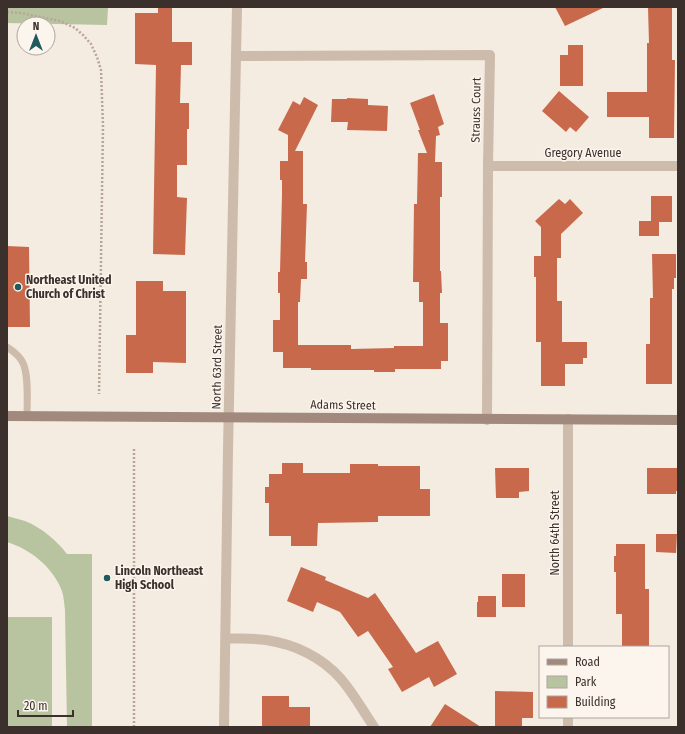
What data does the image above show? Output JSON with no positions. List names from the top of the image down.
{
  "streets": {
    "main road": ["Adams Street"],
    "street": [
      "Strauss Court",
      "Gregory Avenue",
      "North 63rd Street",
      "North 64th Street"
    ]
  },
  "crossings": [
    ["Strauss Court", "Gregory Avenue"],
    ["Strauss Court", "North 63rd Street"],
    ["Strauss Court", "Adams Street"],
    ["North 63rd Street", "Adams Street"],
    ["Adams Street", "North 64th Street"]
  ],
  "places": ["Northeast United Church of Christ", "Lincoln Northeast High School"],
  "legend": ["Road", "Park", "Building"],
  "scale_bar": "20 m",
  "north": "top"
}
